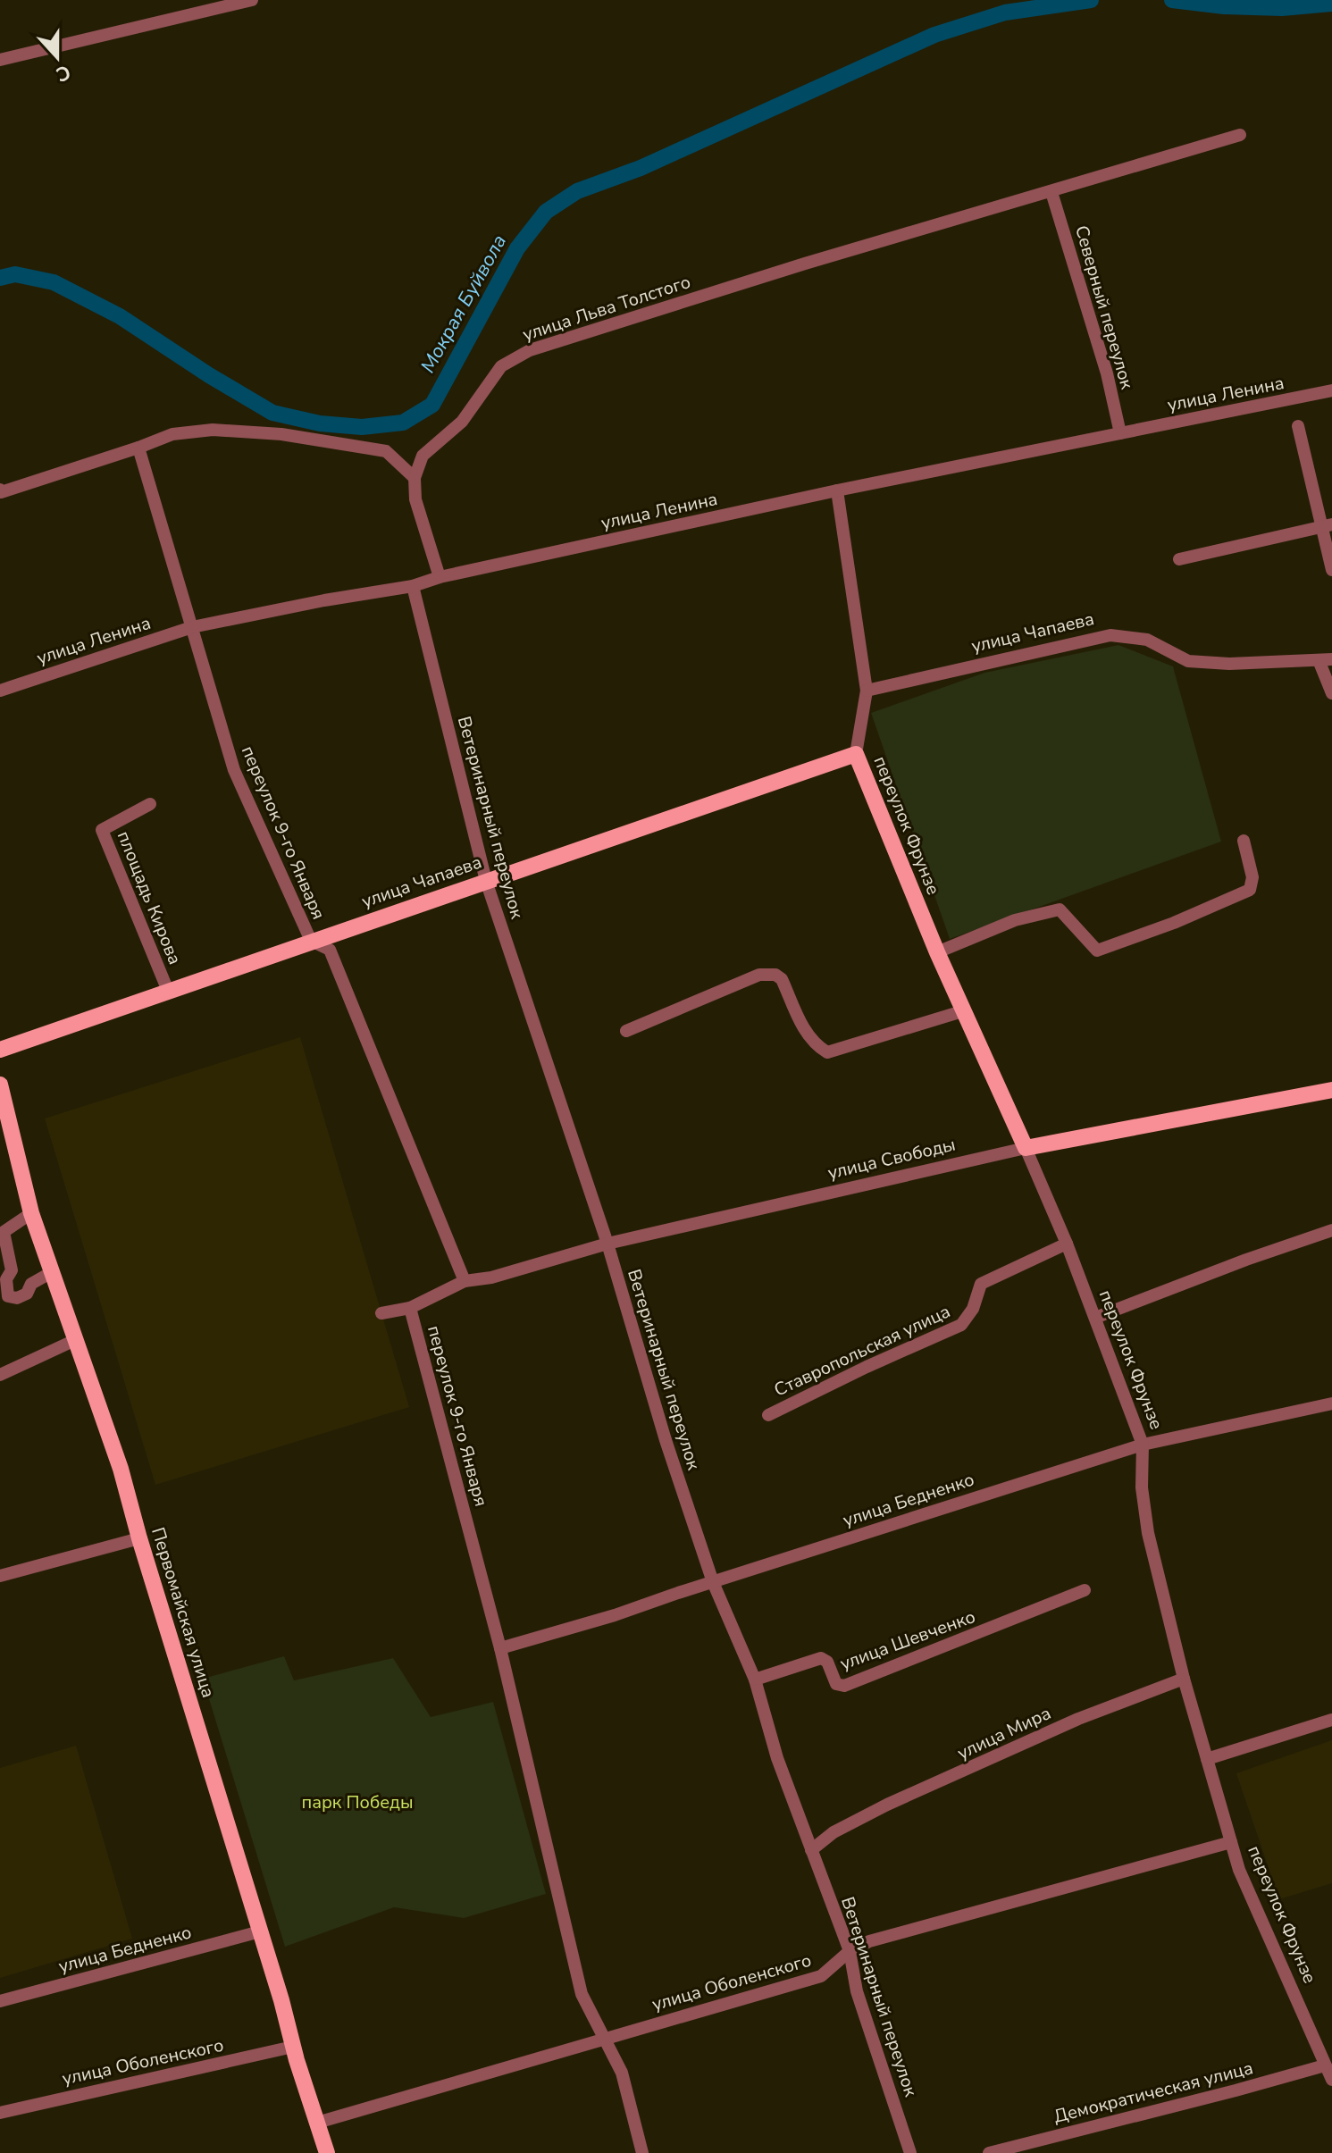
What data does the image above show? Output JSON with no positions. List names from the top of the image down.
{
  "streets": {
    "main road": [
      "улица Чапаева",
      "переулок Фрунзе",
      "улица Свободы",
      "Первомайская улица"
    ],
    "street": [
      "Северный переулок",
      "улица Льва Толстого",
      "улица Ленина",
      "Ветеринарный переулок",
      "переулок 9-го Января",
      "площадь Кирова",
      "Ставропольская улица",
      "улица Бедненко",
      "улица Шевченко",
      "улица Мира",
      "улица Оболенского",
      "Демократическая улица"
    ]
  },
  "crossings": [
    ["Северный переулок", "улица Льва Толстого"],
    ["Северный переулок", "улица Ленина"],
    ["улица Ленина", "Ветеринарный переулок"],
    ["улица Ленина", "переулок 9-го Января"],
    ["улица Чапаева", "Ветеринарный переулок"],
    ["улица Чапаева", "переулок Фрунзе"],
    ["улица Чапаева", "переулок 9-го Января"],
    ["улица Чапаева", "площадь Кирова"],
    ["Ветеринарный переулок", "улица Свободы"],
    ["Ветеринарный переулок", "улица Бедненко"],
    ["Ветеринарный переулок", "улица Шевченко"],
    ["Ветеринарный переулок", "улица Мира"],
    ["Ветеринарный переулок", "улица Оболенского"],
    ["переулок Фрунзе", "улица Свободы"],
    ["переулок Фрунзе", "Ставропольская улица"],
    ["переулок Фрунзе", "улица Бедненко"],
    ["переулок Фрунзе", "улица Мира"],
    ["переулок Фрунзе", "улица Оболенского"],
    ["переулок Фрунзе", "Демократическая улица"],
    ["переулок 9-го Января", "улица Свободы"],
    ["переулок 9-го Января", "улица Бедненко"],
    ["переулок 9-го Января", "улица Оболенского"],
    ["улица Бедненко", "Первомайская улица"],
    ["Первомайская улица", "улица Оболенского"]
  ],
  "water": ["Мокрая Буйвола"],
  "parks": ["парк Победы"],
  "north": "bottom"
}
